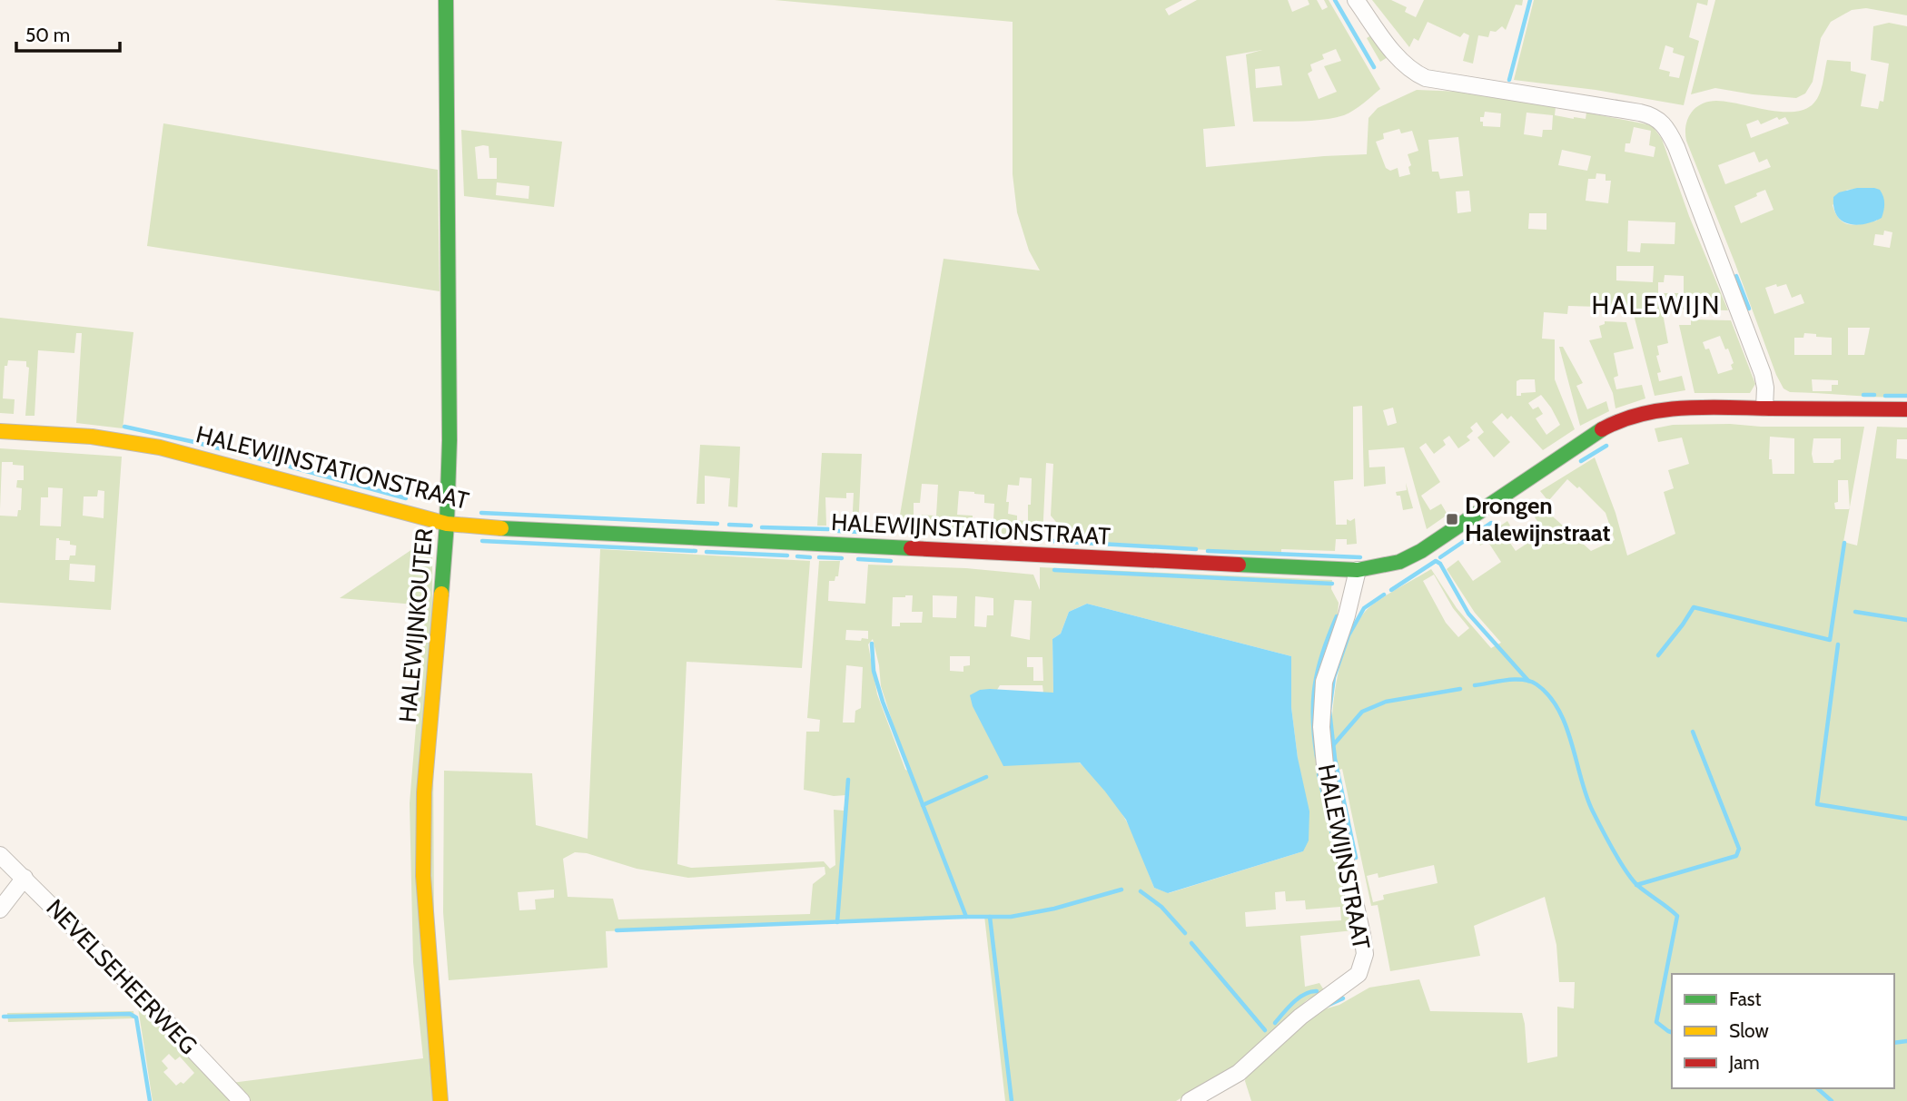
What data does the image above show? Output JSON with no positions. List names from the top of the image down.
{
  "streets": {
    "street": [
      "HALEWIJNSTATIONSTRAAT",
      "HALEWIJNKOUTER",
      "HALEWIJNSTRAAT",
      "NEVELSEHEERWEG"
    ]
  },
  "crossings": [
    ["HALEWIJNSTATIONSTRAAT", "HALEWIJNKOUTER"],
    ["HALEWIJNSTATIONSTRAAT", "HALEWIJNSTRAAT"]
  ],
  "districts": ["HALEWIJN"],
  "places": {
    "transit": ["Drongen Halewijnstraat"]
  },
  "legend": ["Fast", "Slow", "Jam"],
  "scale_bar": "50 m"
}
